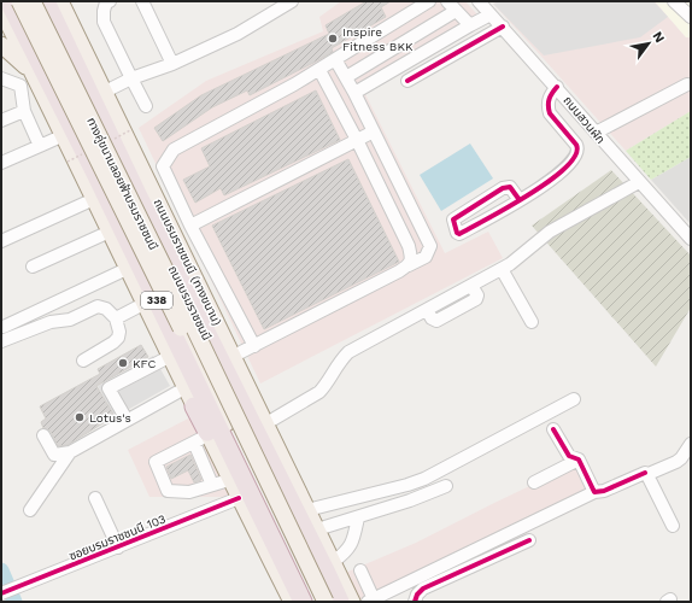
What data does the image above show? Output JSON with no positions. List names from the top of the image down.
{
  "streets": {
    "highway": ["338", "ถนนบรมราชชนนี"],
    "main road": ["ทางคู่ขนานลอยฟ้าบรมราชชนนี", "ถนนบรมราชชนนี (ทางขนาน)"],
    "street": ["ถนนสวนผัก", "ซอยบรมราชชนนี 103"]
  },
  "crossings": [
    ["ทางคู่ขนานลอยฟ้าบรมราชชนนี", "338"],
    ["ถนนบรมราชชนนี (ทางขนาน)", "ถนนบรมราชชนนี"],
    ["338", "ซอยบรมราชชนนี 103"]
  ],
  "places": ["Inspire Fitness BKK", "KFC", "Lotus's"],
  "north": "top right"
}
